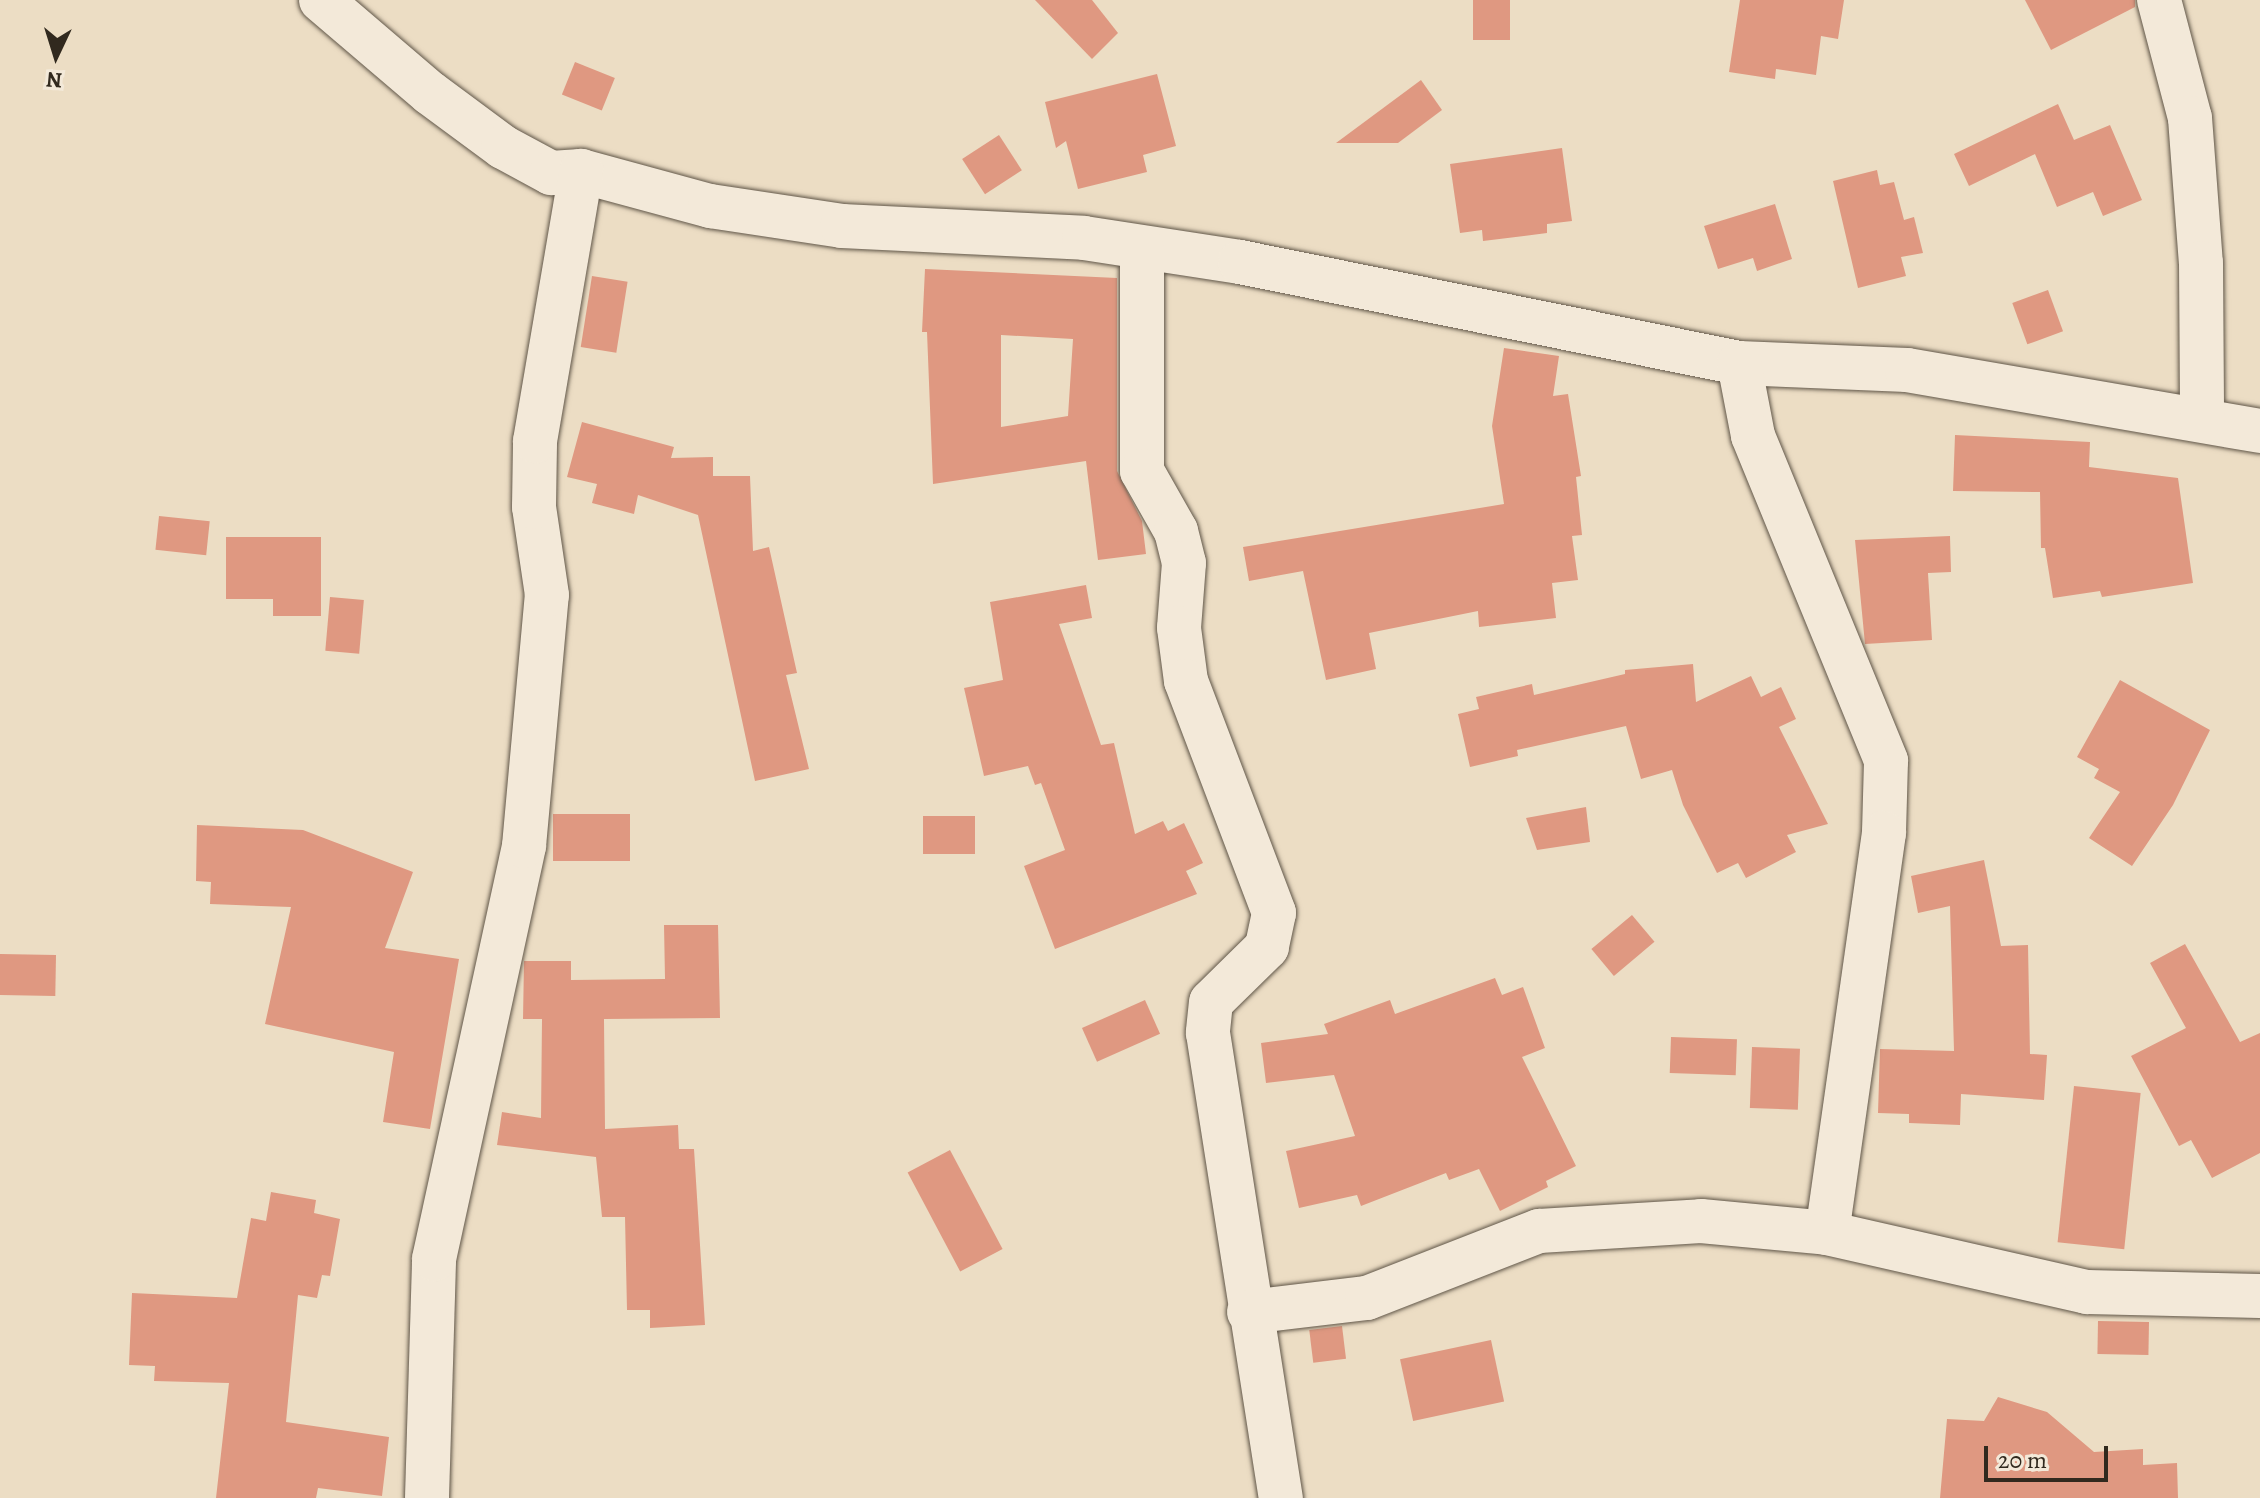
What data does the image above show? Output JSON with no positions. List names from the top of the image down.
{
  "scale_bar": "20 m",
  "north": "bottom"
}
